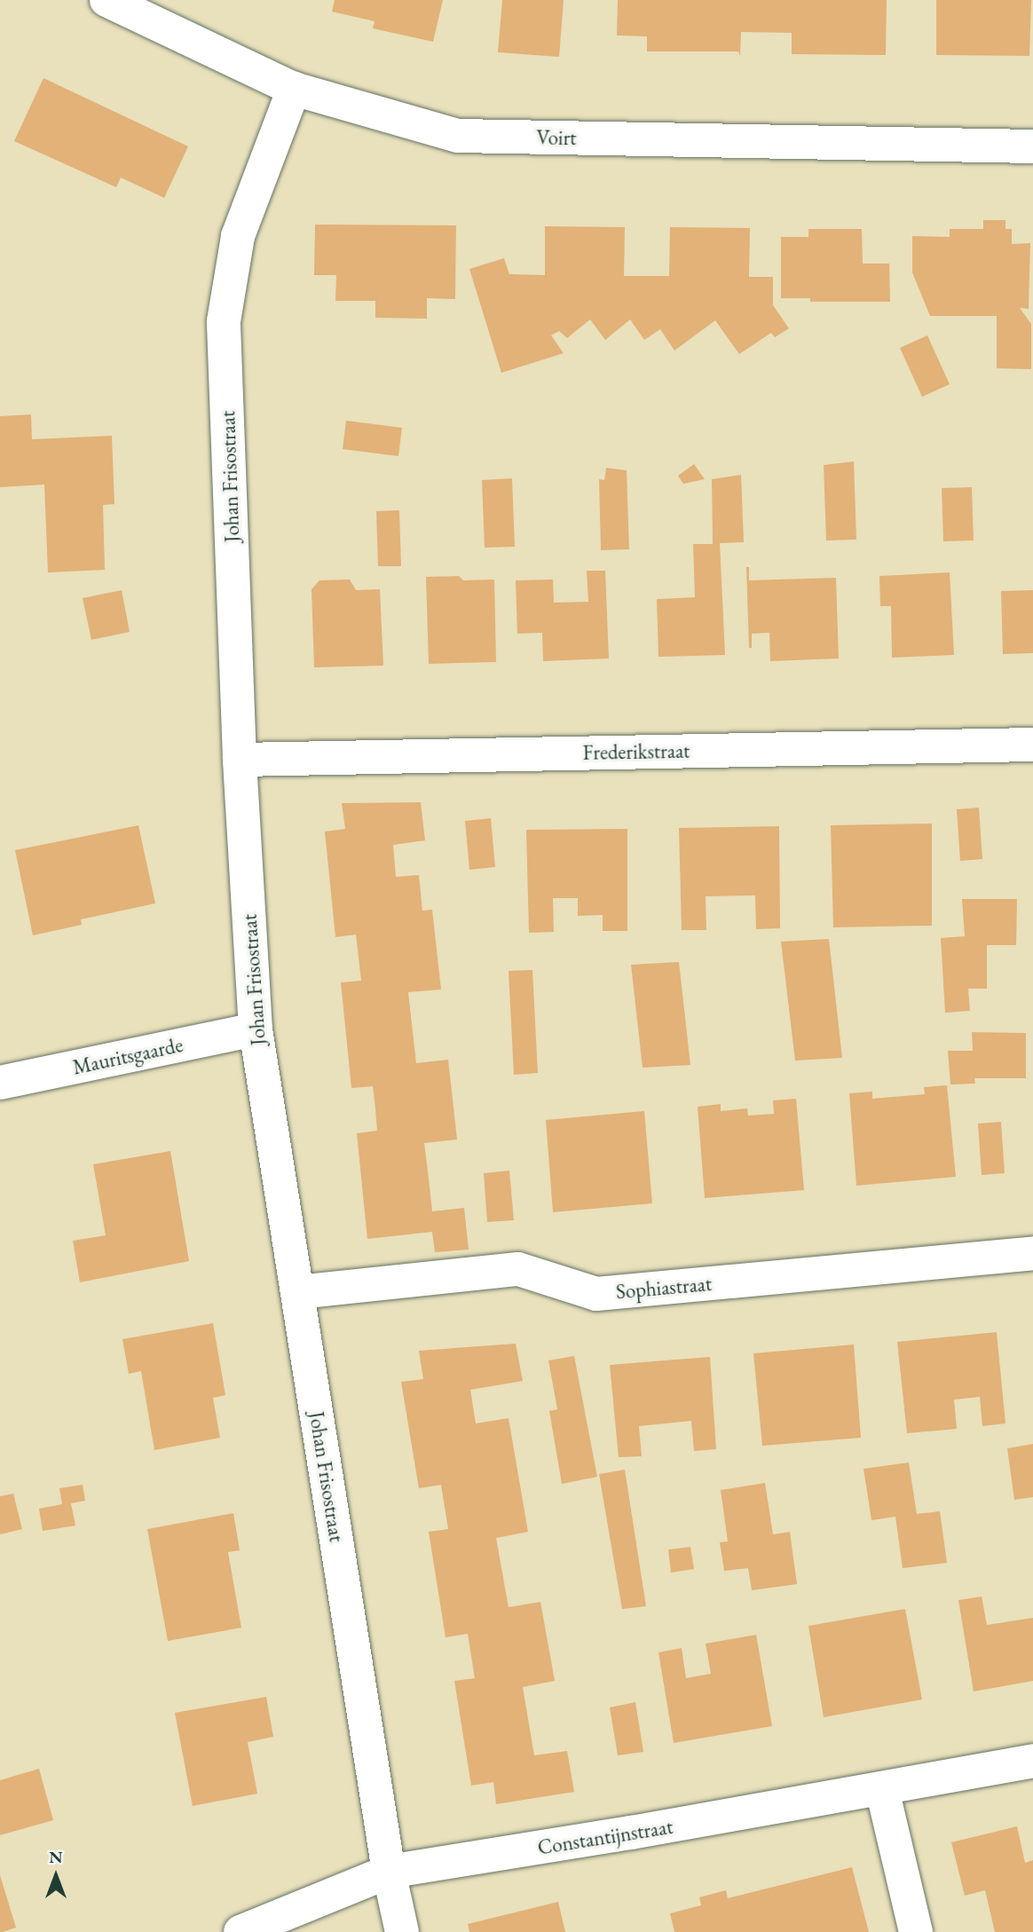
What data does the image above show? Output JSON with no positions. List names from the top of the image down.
{
  "streets": {
    "street": [
      "Voirt",
      "Johan Frisostraat",
      "Frederikstraat",
      "Mauritsgaarde",
      "Sophiastraat",
      "Constantijnstraat"
    ]
  },
  "crossings": [
    ["Voirt", "Johan Frisostraat"],
    ["Johan Frisostraat", "Frederikstraat"],
    ["Johan Frisostraat", "Mauritsgaarde"],
    ["Johan Frisostraat", "Sophiastraat"],
    ["Johan Frisostraat", "Constantijnstraat"]
  ],
  "north": "top"
}
